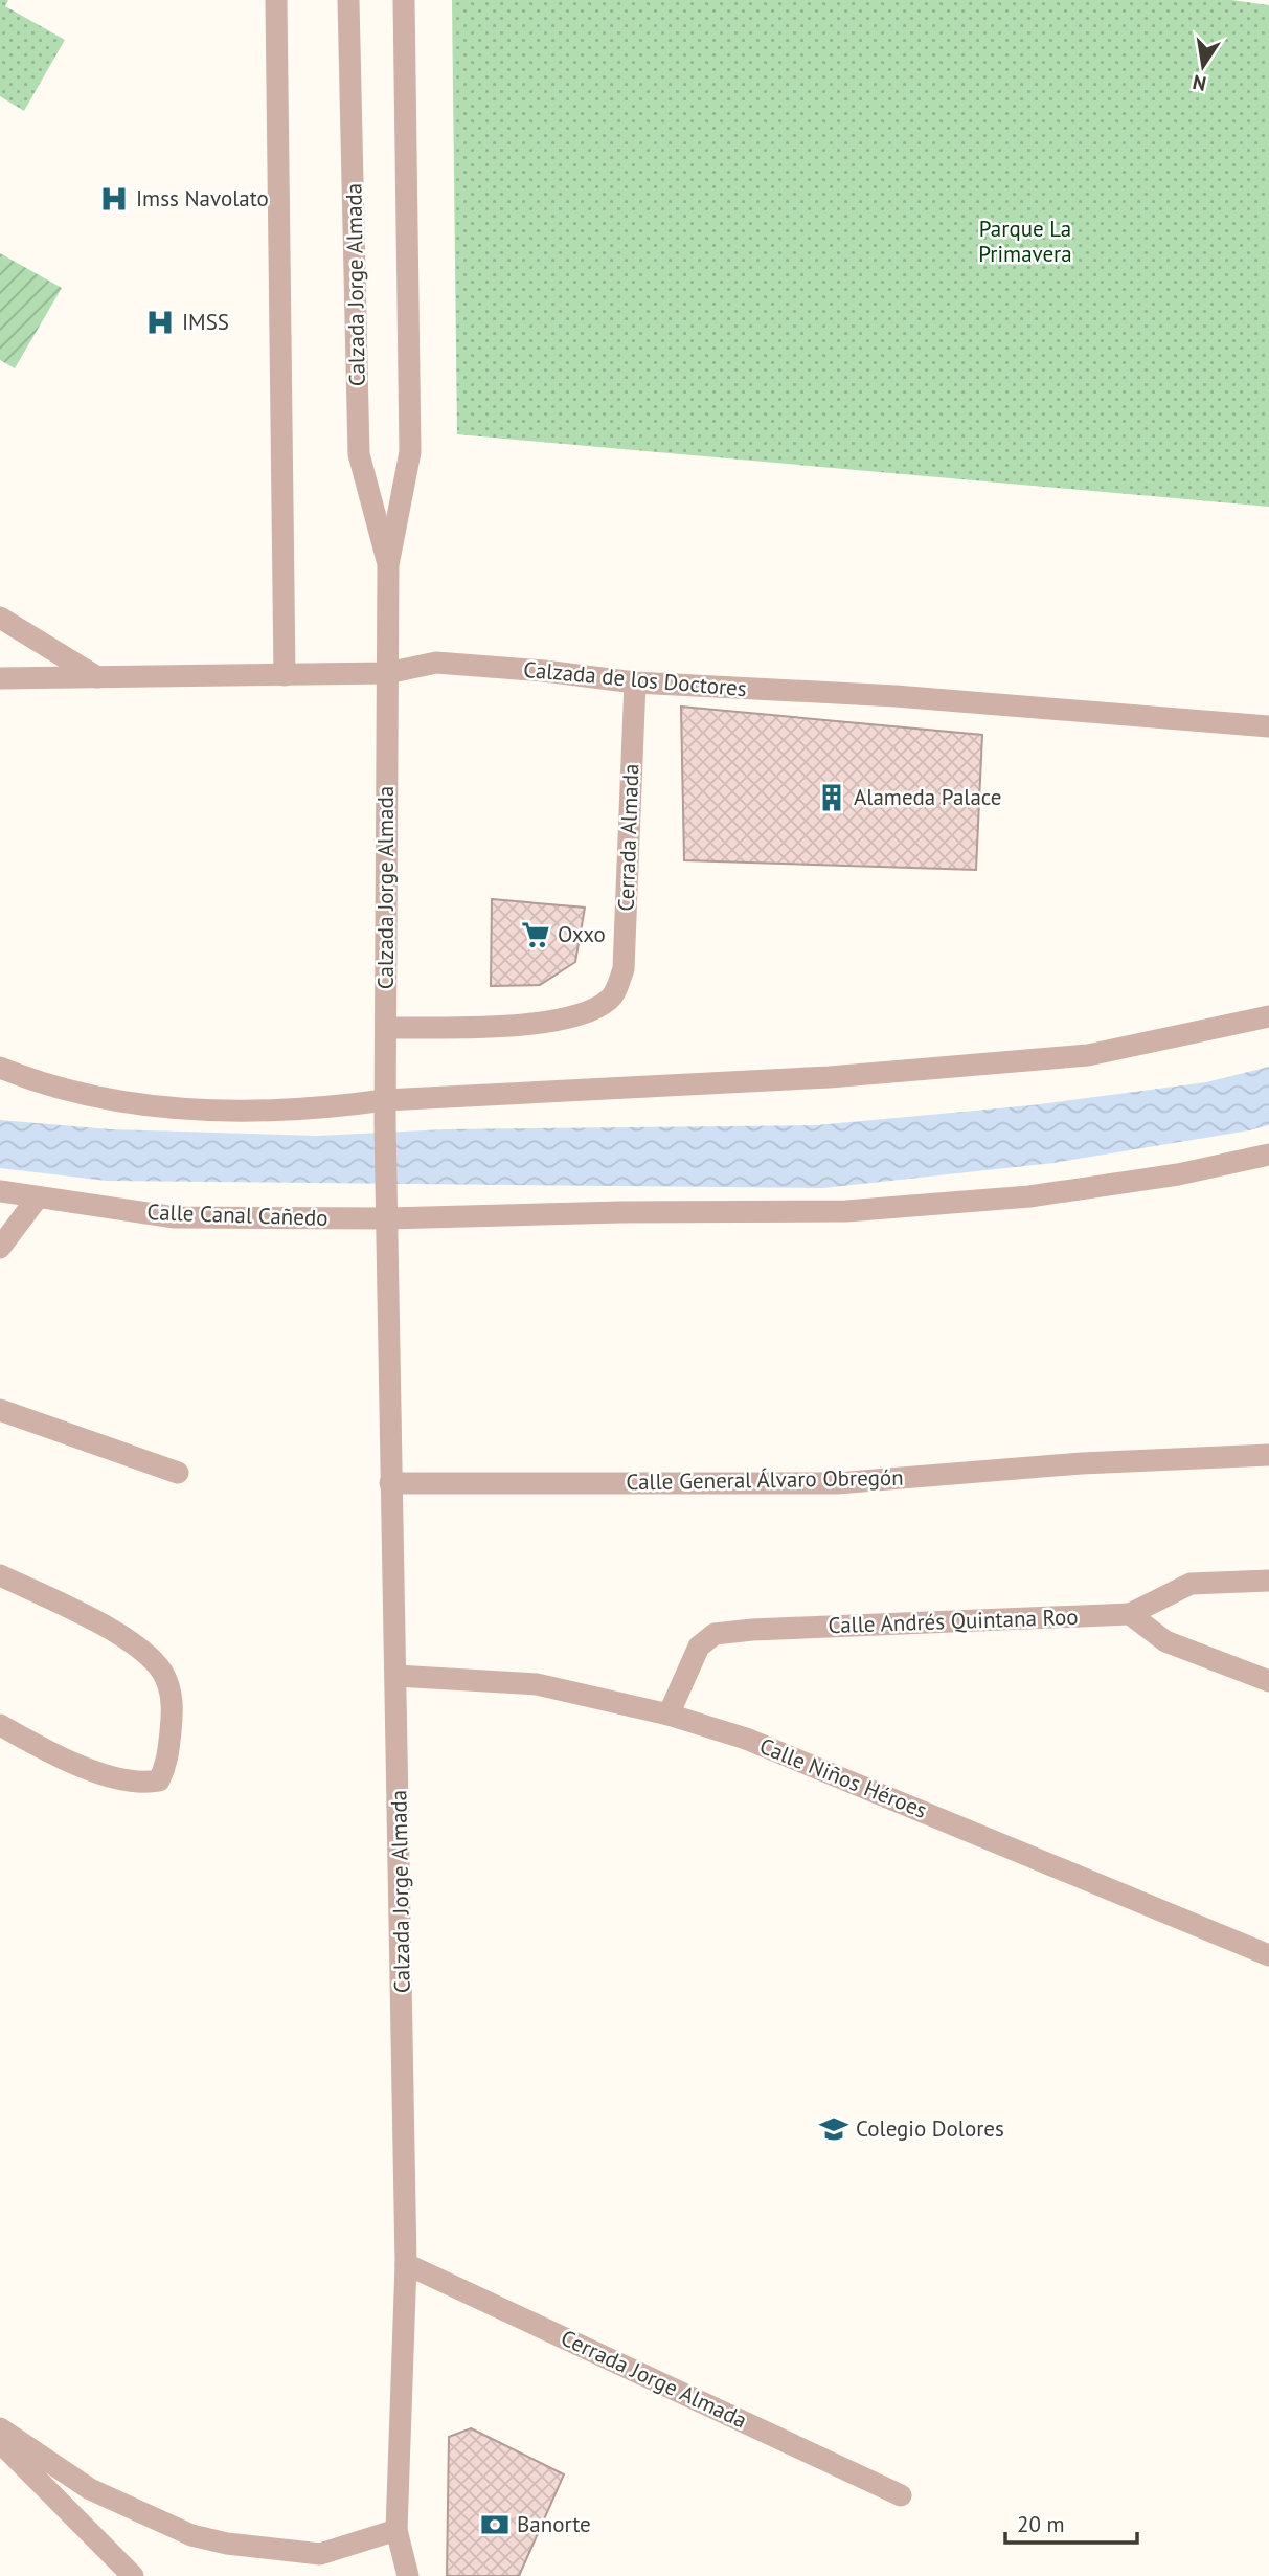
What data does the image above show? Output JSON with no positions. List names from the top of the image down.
{
  "streets": {
    "street": [
      "Calzada Jorge Almada",
      "Calzada de los Doctores",
      "Cerrada Almada",
      "Calle Canal Cañedo",
      "Calle General Álvaro Obregón",
      "Calle Andrés Quintana Roo",
      "Calle Niños Héroes",
      "Cerrada Jorge Almada"
    ]
  },
  "crossings": [
    ["Calzada Jorge Almada", "Calzada de los Doctores"],
    ["Calzada Jorge Almada", "Cerrada Almada"],
    ["Calzada Jorge Almada", "Calle Canal Cañedo"],
    ["Calzada Jorge Almada", "Calle General Álvaro Obregón"],
    ["Calzada Jorge Almada", "Calle Niños Héroes"],
    ["Calzada Jorge Almada", "Cerrada Jorge Almada"],
    ["Calzada de los Doctores", "Cerrada Almada"],
    ["Calle Andrés Quintana Roo", "Calle Niños Héroes"]
  ],
  "parks": ["Parque La Primavera"],
  "places": {
    "hospital": ["Imss Navolato", "IMSS"],
    "building": ["Alameda Palace"],
    "supermarket": ["Oxxo"],
    "school or university": ["Colegio Dolores"],
    "bank": ["Banorte"]
  },
  "scale_bar": "20 m",
  "north": "bottom"
}
